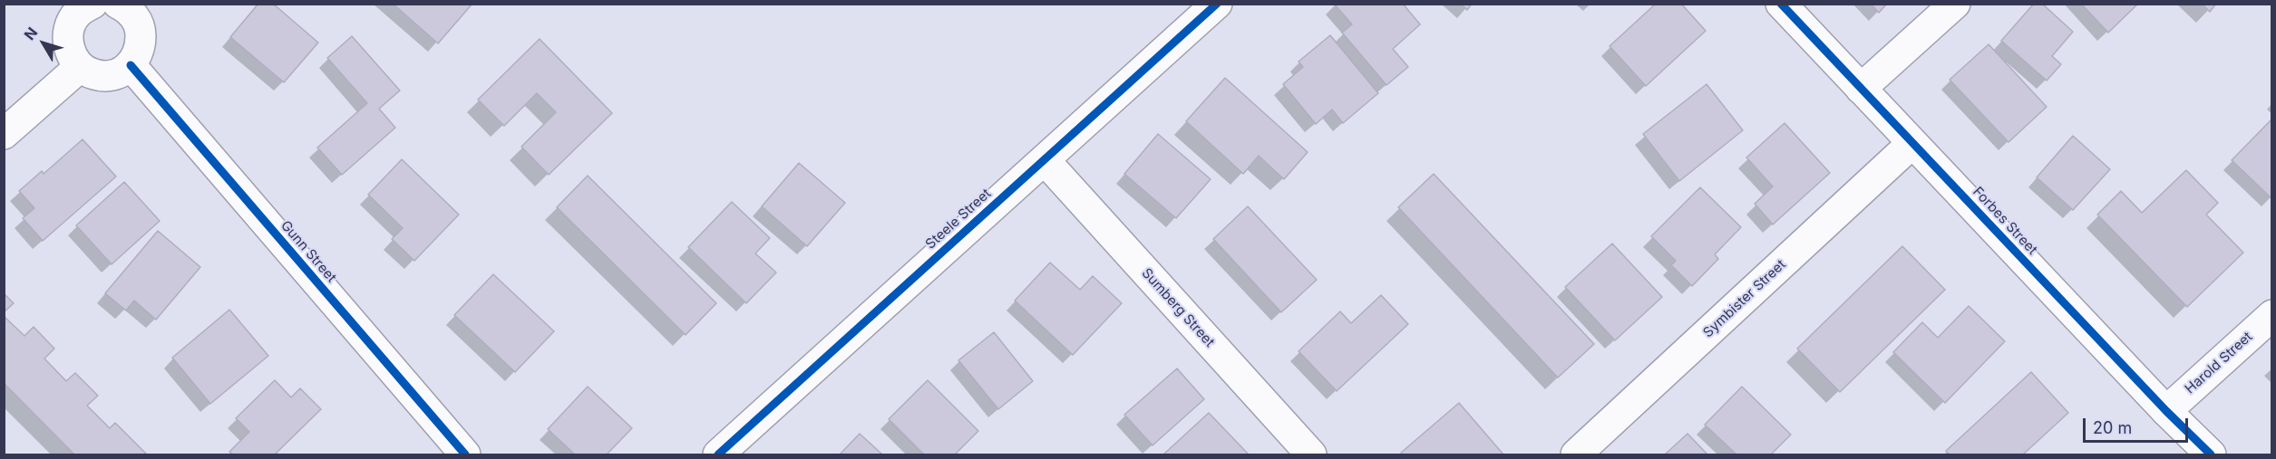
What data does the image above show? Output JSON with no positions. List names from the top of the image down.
{
  "streets": {
    "street": [
      "Steele Street",
      "Forbes Street",
      "Gunn Street",
      "Symbister Street",
      "Sumberg Street",
      "Harold Street"
    ]
  },
  "crossings": [
    ["Steele Street", "Sumberg Street"],
    ["Forbes Street", "Symbister Street"],
    ["Forbes Street", "Harold Street"]
  ],
  "scale_bar": "20 m",
  "north": "top left"
}
